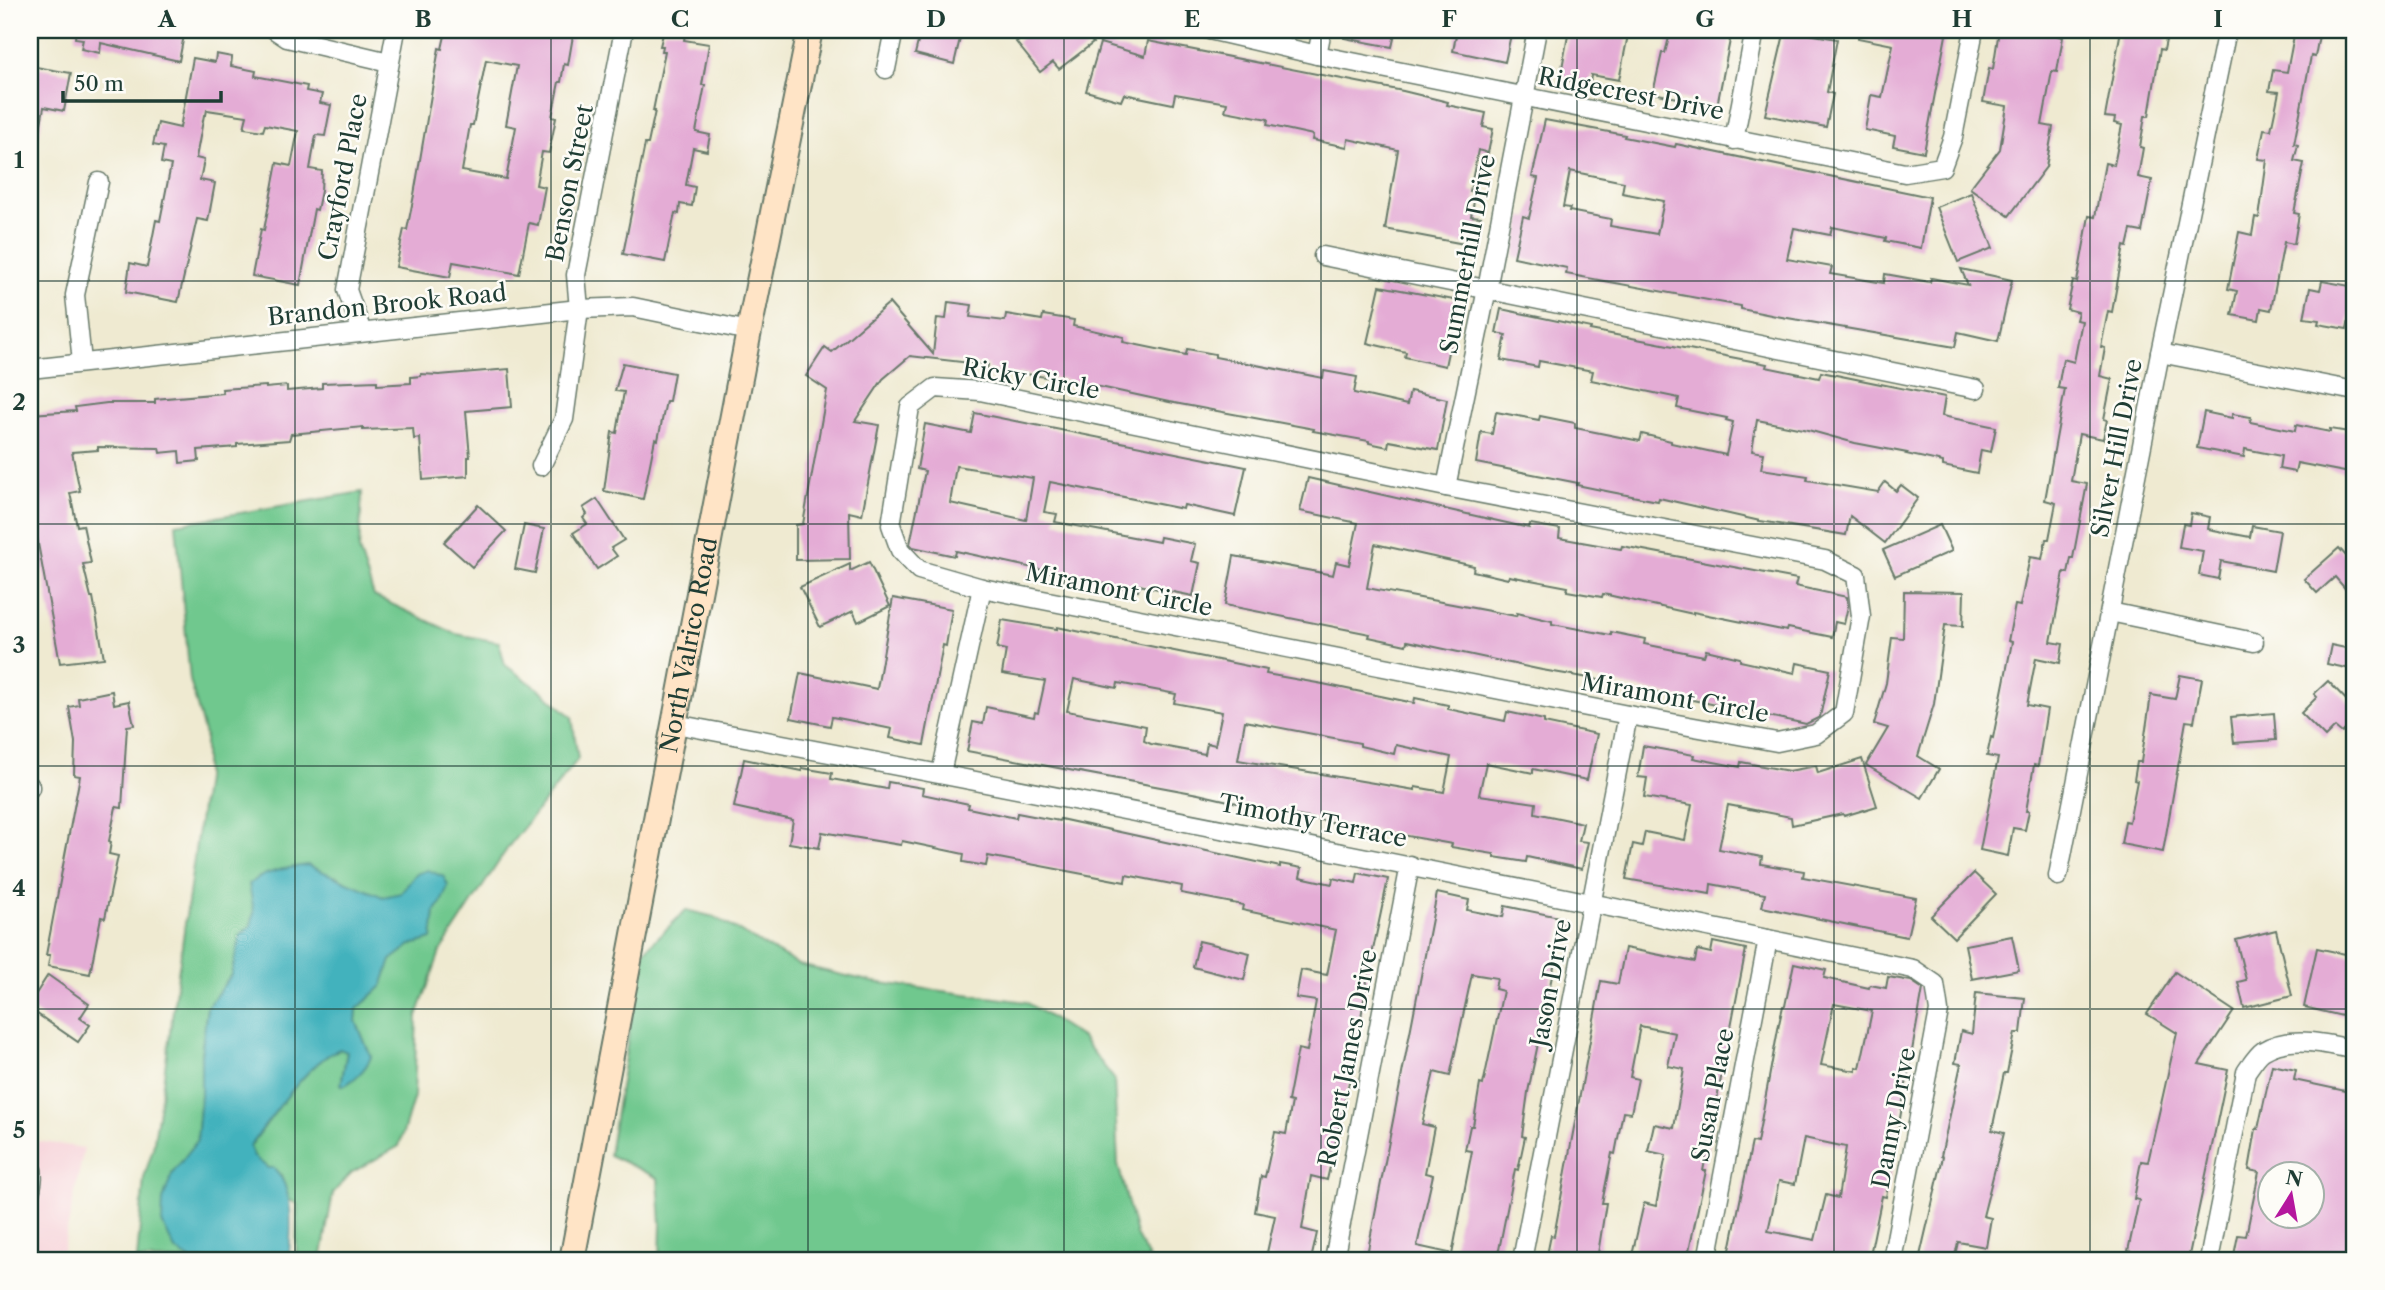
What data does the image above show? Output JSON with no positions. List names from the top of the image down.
{
  "streets": {
    "street": [
      "Ridgecrest Drive",
      "Crayford Place",
      "Benson Street",
      "Summerhill Drive",
      "Brandon Brook Road",
      "Ricky Circle",
      "Silver Hill Drive",
      "Miramont Circle",
      "North Valrico Road",
      "Timothy Terrace",
      "Jason Drive",
      "Robert James Drive",
      "Susan Place",
      "Danny Drive"
    ]
  },
  "crossings": [
    ["Ridgecrest Drive", "Summerhill Drive"],
    ["Crayford Place", "Brandon Brook Road"],
    ["Benson Street", "Brandon Brook Road"],
    ["Summerhill Drive", "Ricky Circle"],
    ["Summerhill Drive", "Miramont Circle"],
    ["Brandon Brook Road", "North Valrico Road"],
    ["Ricky Circle", "Miramont Circle"],
    ["Miramont Circle", "Jason Drive"],
    ["North Valrico Road", "Timothy Terrace"],
    ["Timothy Terrace", "Jason Drive"],
    ["Timothy Terrace", "Robert James Drive"],
    ["Timothy Terrace", "Susan Place"],
    ["Timothy Terrace", "Danny Drive"]
  ],
  "scale_bar": "50 m",
  "north": "top",
  "grid": {
    "columns": [
      "A",
      "B",
      "C",
      "D",
      "E",
      "F",
      "G",
      "H",
      "I"
    ],
    "rows": [
      "1",
      "2",
      "3",
      "4",
      "5"
    ]
  }
}
